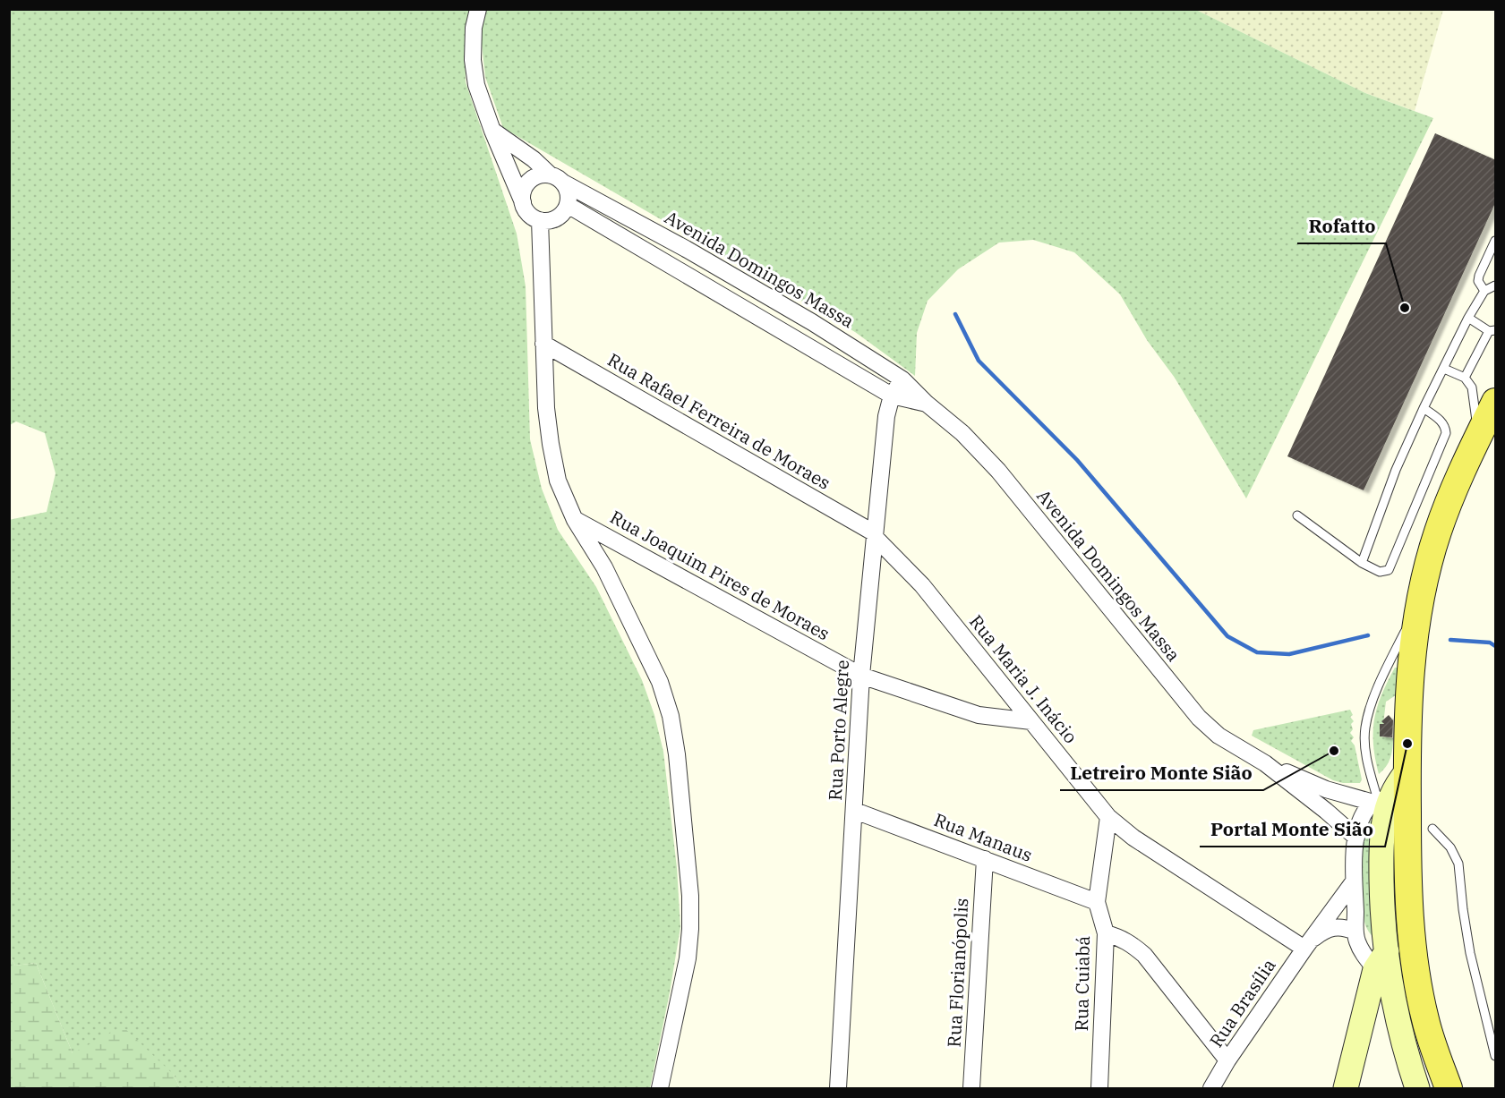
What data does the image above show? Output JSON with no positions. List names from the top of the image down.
{
  "streets": {
    "street": [
      "Avenida Domingos Massa",
      "Rua Rafael Ferreira de Moraes",
      "Rua Joaquim Pires de Moraes",
      "Rua Maria J. Inácio",
      "Rua Porto Alegre",
      "Rua Manaus",
      "Rua Florianópolis",
      "Rua Cuiabá",
      "Rua Brasília"
    ]
  },
  "crossings": [
    ["Avenida Domingos Massa", "Rua Porto Alegre"],
    ["Rua Rafael Ferreira de Moraes", "Rua Maria J. Inácio"],
    ["Rua Rafael Ferreira de Moraes", "Rua Porto Alegre"],
    ["Rua Joaquim Pires de Moraes", "Rua Maria J. Inácio"],
    ["Rua Joaquim Pires de Moraes", "Rua Porto Alegre"],
    ["Rua Maria J. Inácio", "Rua Porto Alegre"],
    ["Rua Maria J. Inácio", "Rua Cuiabá"],
    ["Rua Maria J. Inácio", "Rua Brasília"],
    ["Rua Porto Alegre", "Rua Manaus"],
    ["Rua Manaus", "Rua Florianópolis"],
    ["Rua Manaus", "Rua Cuiabá"]
  ],
  "places": ["Rofatto", "Portal Monte Sião", "Letreiro Monte Sião"]
}
